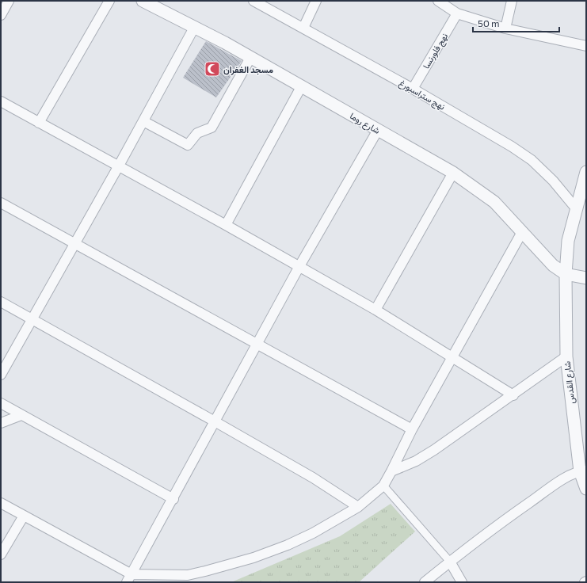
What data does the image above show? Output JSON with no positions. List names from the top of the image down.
{
  "streets": {
    "street": [
      "نهج فلورنسا",
      "نهج ستراسبورغ",
      "شارع روما",
      "شارع القدس"
    ]
  },
  "crossings": [
    ["نهج فلورنسا", "نهج ستراسبورغ"],
    ["نهج ستراسبورغ", "شارع القدس"],
    ["شارع روما", "شارع القدس"]
  ],
  "places": {
    "mosque": ["مسجد الغفران"]
  },
  "scale_bar": "50 m"
}
